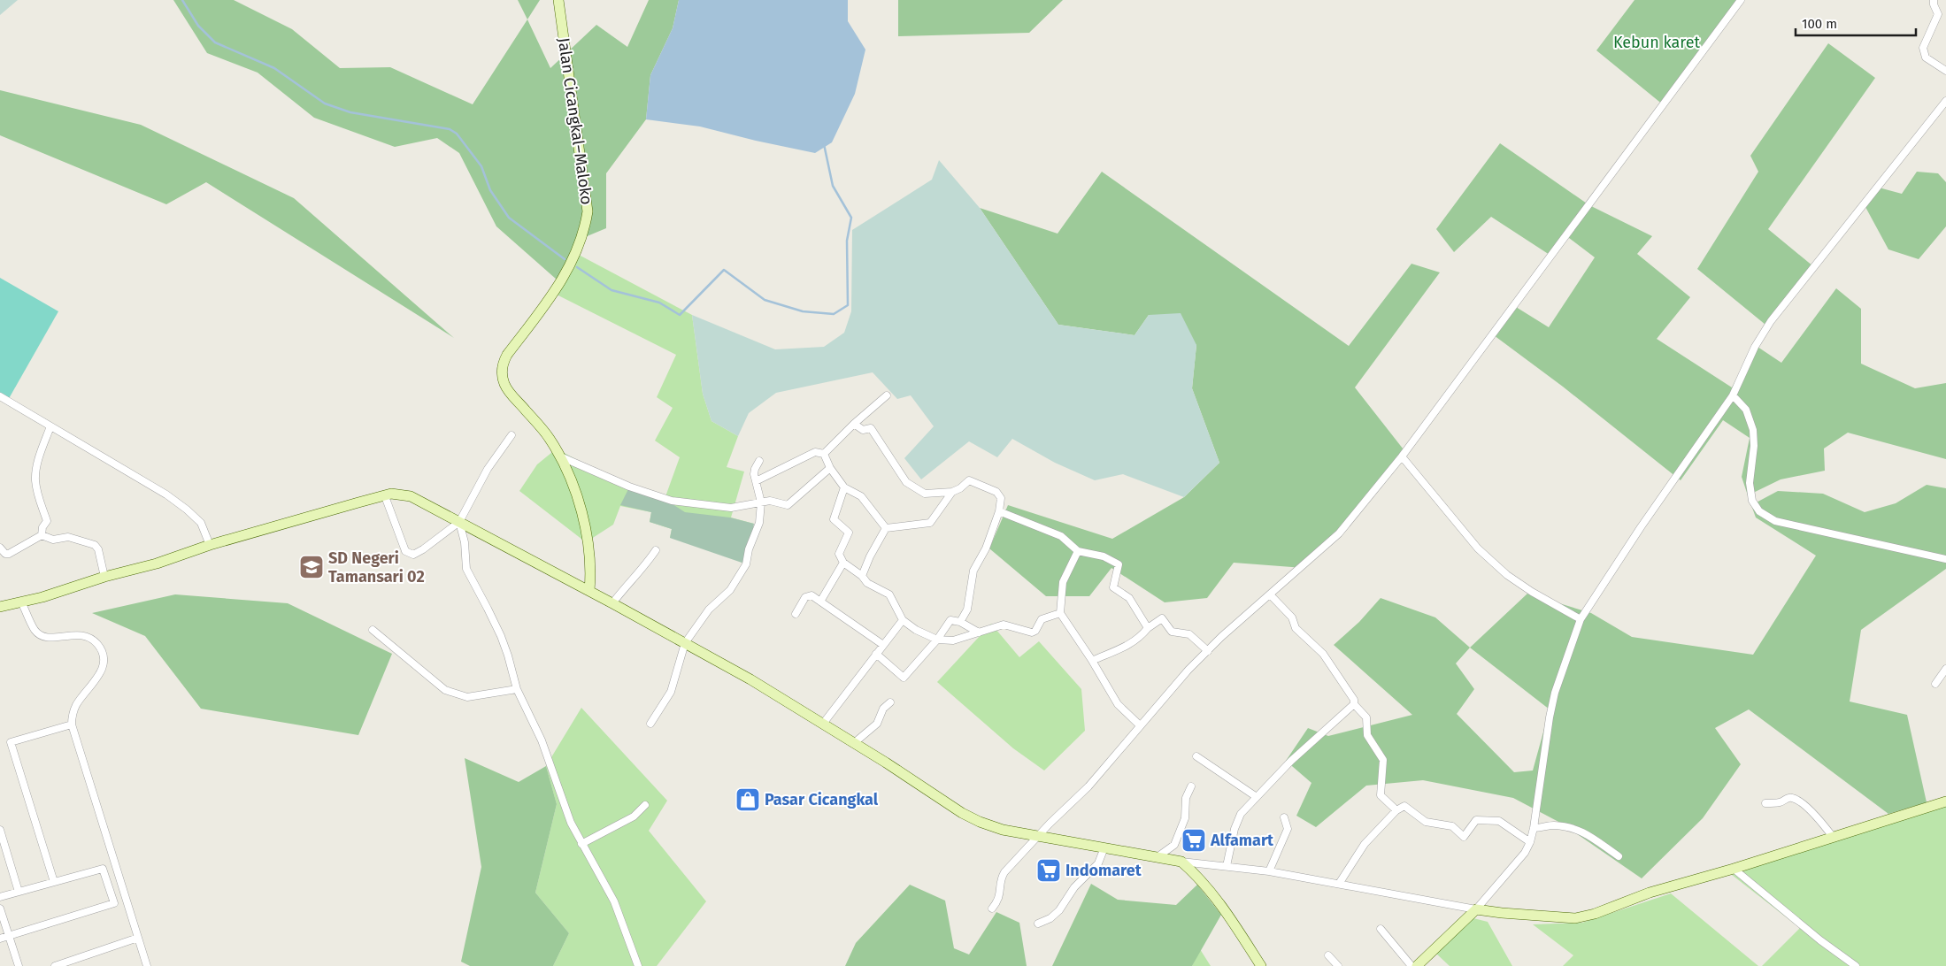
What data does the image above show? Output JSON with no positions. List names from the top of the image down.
{
  "streets": {
    "main road": ["Jalan Cicangkal–Maloko"]
  },
  "parks": ["Kebun karet"],
  "places": {
    "school or university": ["SD Negeri Tamansari 02"],
    "shop": ["Pasar Cicangkal"],
    "supermarket": ["Alfamart", "Indomaret"]
  },
  "scale_bar": "100 m"
}
